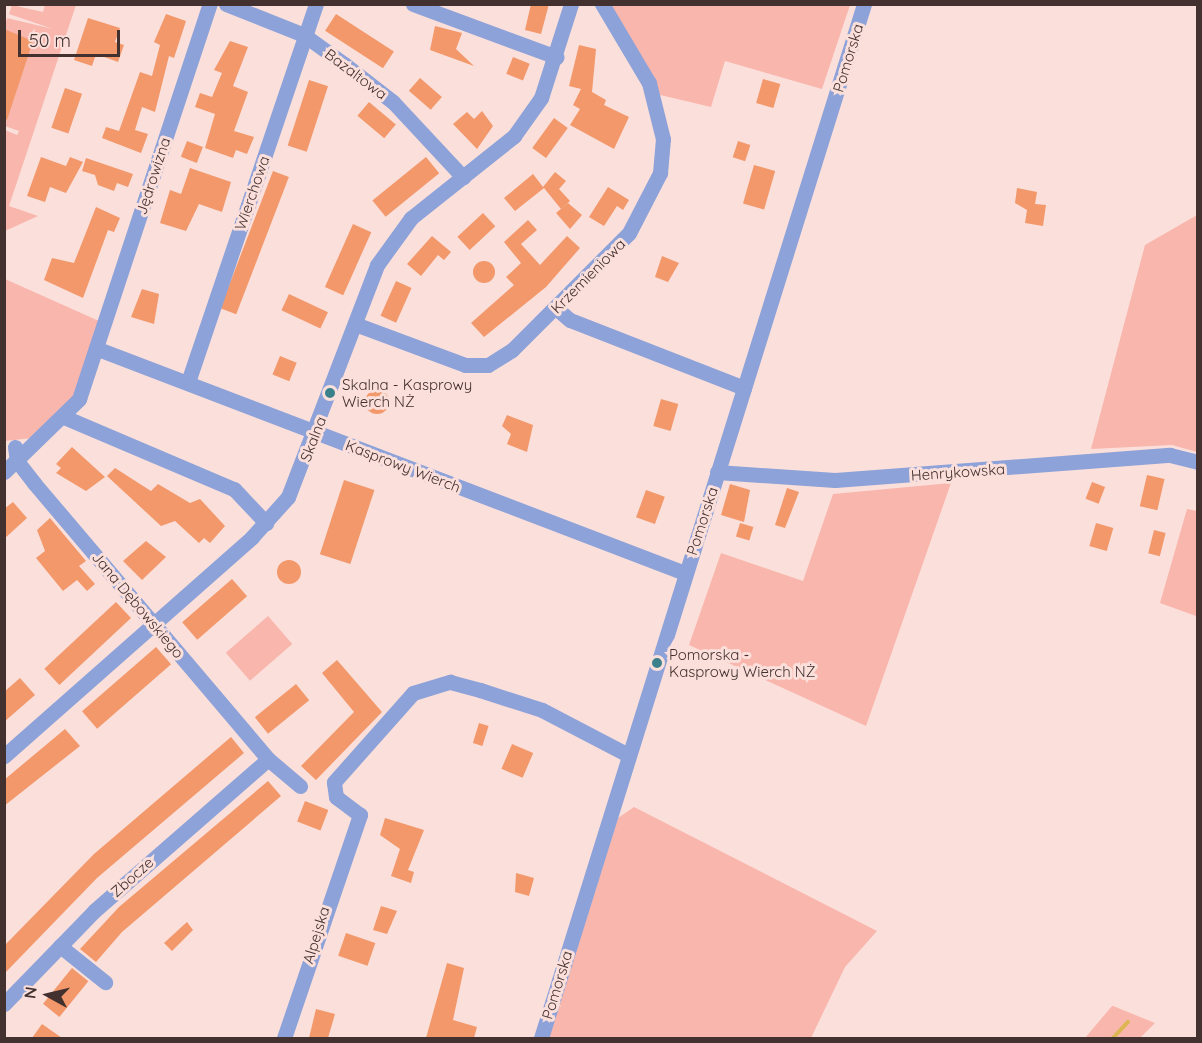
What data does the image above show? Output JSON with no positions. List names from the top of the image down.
{
  "streets": {
    "street": [
      "Pomorska",
      "Bazaltowa",
      "Jędrowizna",
      "Wierchowa",
      "Krzemieniowa",
      "Skalna",
      "Kasprowy Wierch",
      "Henrykowska",
      "Jana Dębowskiego",
      "Zbocze",
      "Alpejska"
    ]
  },
  "crossings": [
    ["Pomorska", "Kasprowy Wierch"],
    ["Pomorska", "Henrykowska"],
    ["Pomorska", "Alpejska"],
    ["Bazaltowa", "Wierchowa"],
    ["Bazaltowa", "Skalna"],
    ["Jędrowizna", "Kasprowy Wierch"],
    ["Wierchowa", "Kasprowy Wierch"],
    ["Krzemieniowa", "Skalna"],
    ["Skalna", "Kasprowy Wierch"],
    ["Skalna", "Jana Dębowskiego"],
    ["Jana Dębowskiego", "Zbocze"]
  ],
  "places": ["Skalna - Kasprowy Wierch NŻ", "Pomorska - Kasprowy Wierch NŻ"],
  "scale_bar": "50 m",
  "north": "left"
}
